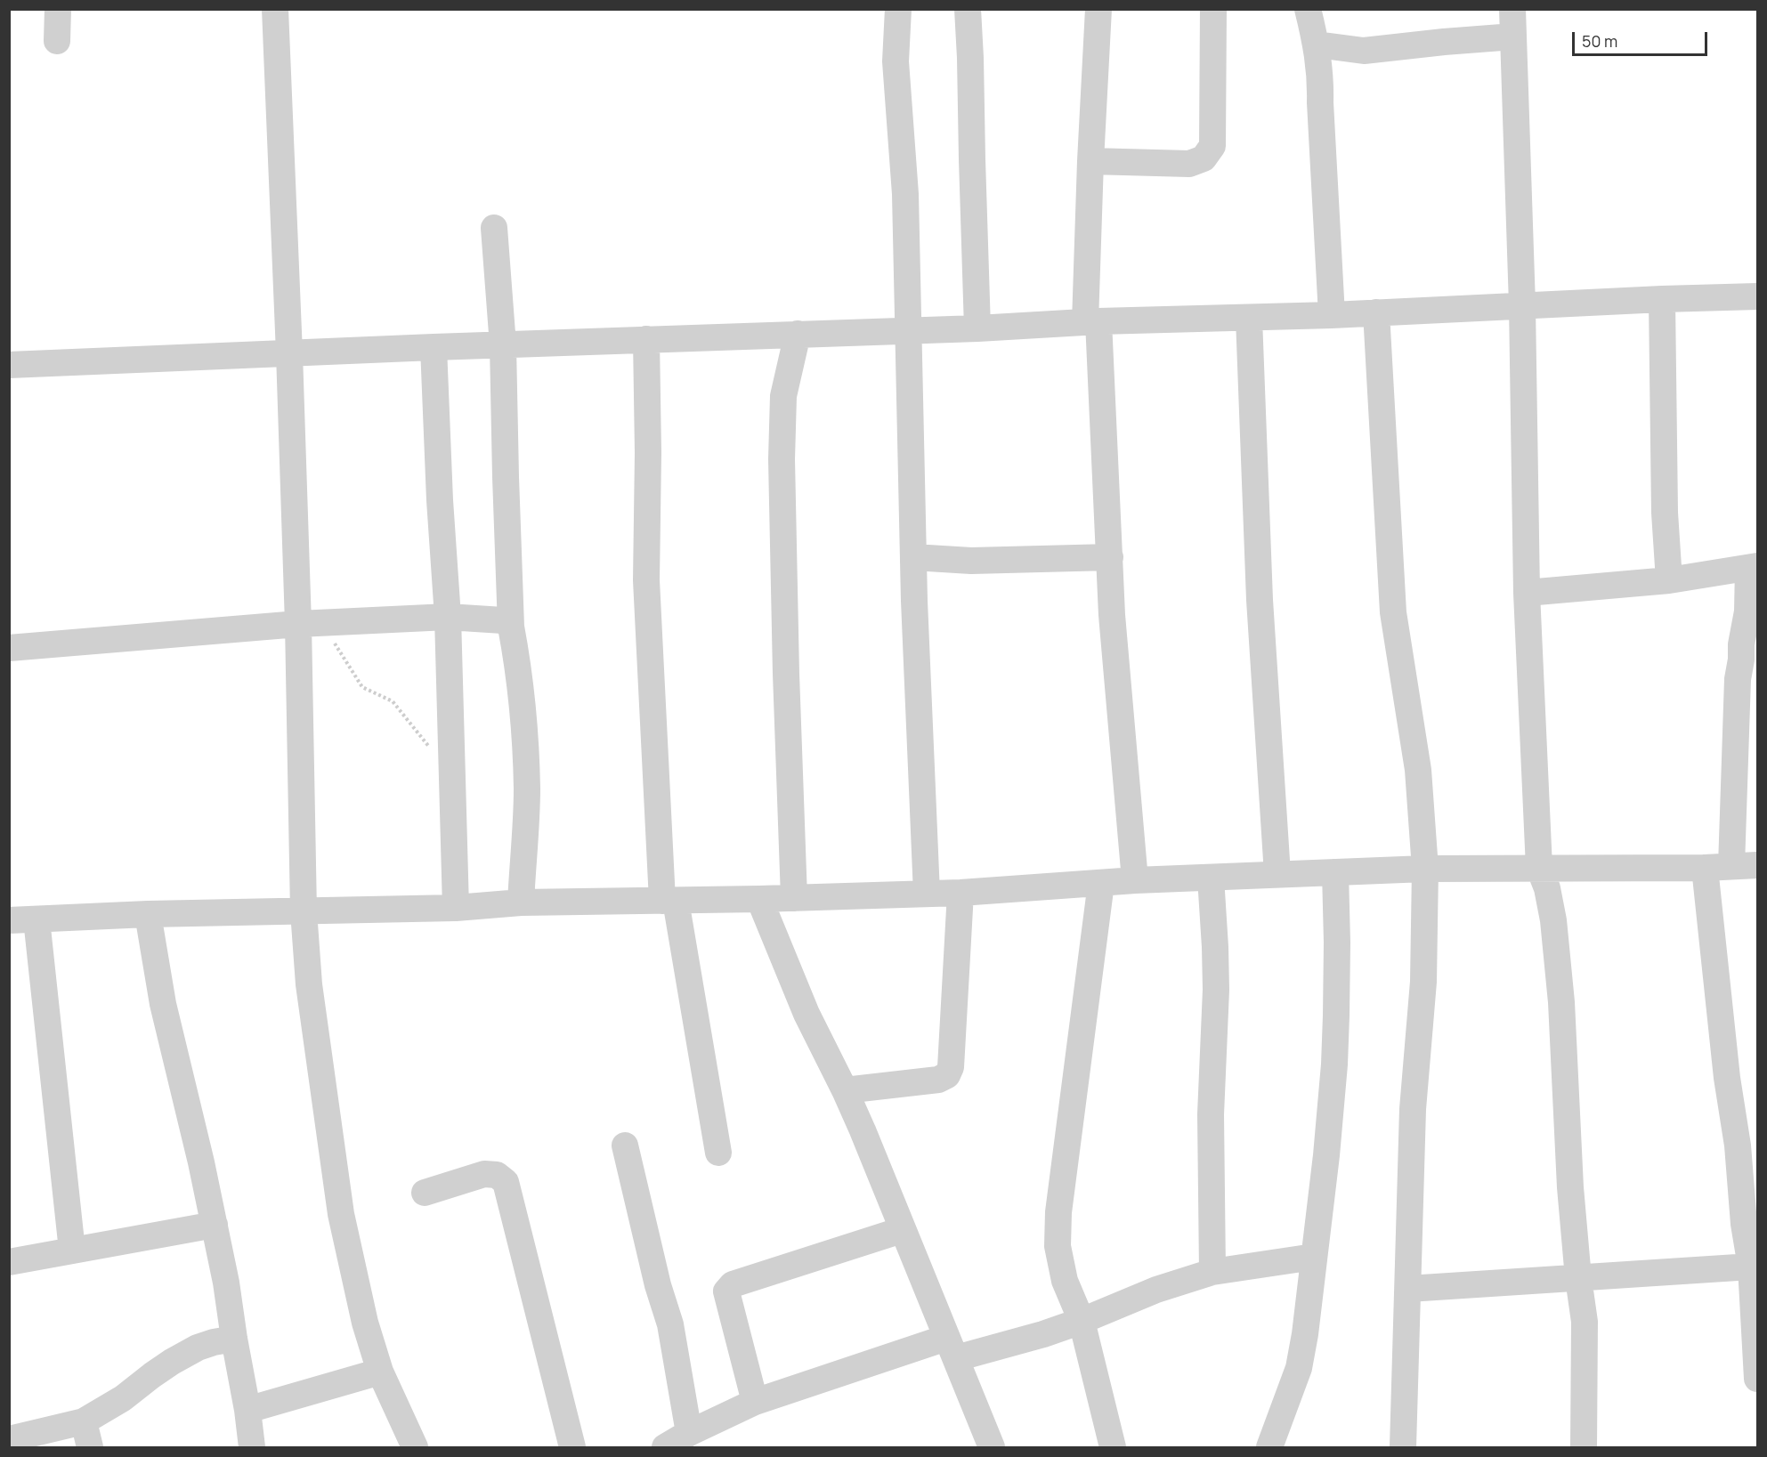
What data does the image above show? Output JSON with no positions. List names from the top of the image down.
{
  "scale_bar": "50 m"
}
